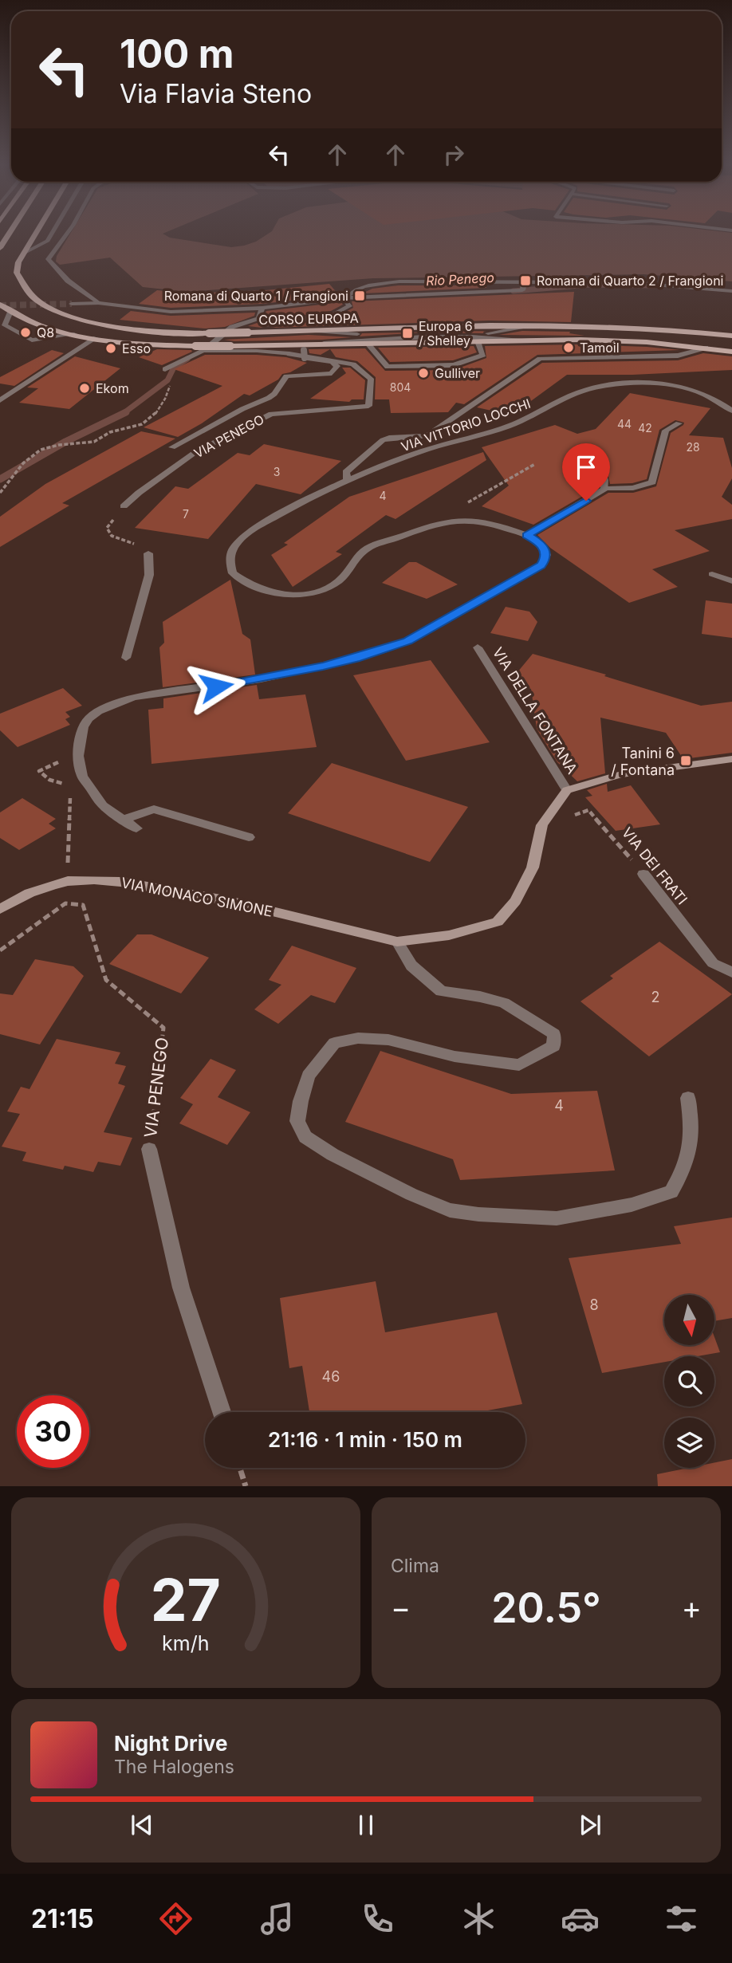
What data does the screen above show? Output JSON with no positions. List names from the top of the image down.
{
  "streets": {
    "main road": ["CORSO EUROPA", "VIA MONACO SIMONE"],
    "street": [
      "VIA VITTORIO LOCCHI",
      "VIA PENEGO",
      "VIA DELLA FONTANA",
      "VIA DEI FRATI"
    ]
  },
  "crossings": [
    ["VIA DELLA FONTANA", "VIA MONACO SIMONE"],
    ["VIA DEI FRATI", "VIA MONACO SIMONE"]
  ],
  "water": ["Rio Penego"],
  "places": {
    "transit": [
      "Romana di Quarto 2 / Frangioni",
      "Romana di Quarto 1 / Frangioni",
      "Europa 6 / Shelley",
      "Tanini 6 / Fontana"
    ],
    "other": [
      "Q8",
      "Tamoil",
      "Esso",
      "Gulliver",
      "Ekom"
    ]
  },
  "house_numbers": [
    "804",
    "44",
    "42",
    "28",
    "3",
    "4",
    "7",
    "2",
    "4",
    "8",
    "46"
  ],
  "north": "bottom",
  "page": {
    "turn": ["100 m", "Via Flavia Steno"],
    "limit": "30",
    "trip": "21:16 · 1 min · 150 m",
    "tile": "Clima",
    "heat": ["−", "20.5°", "+"],
    "song": ["Night Drive", "The Halogens"],
    "tabs": "21:15",
    "gauge": ["27", "km/h"]
  }
}
